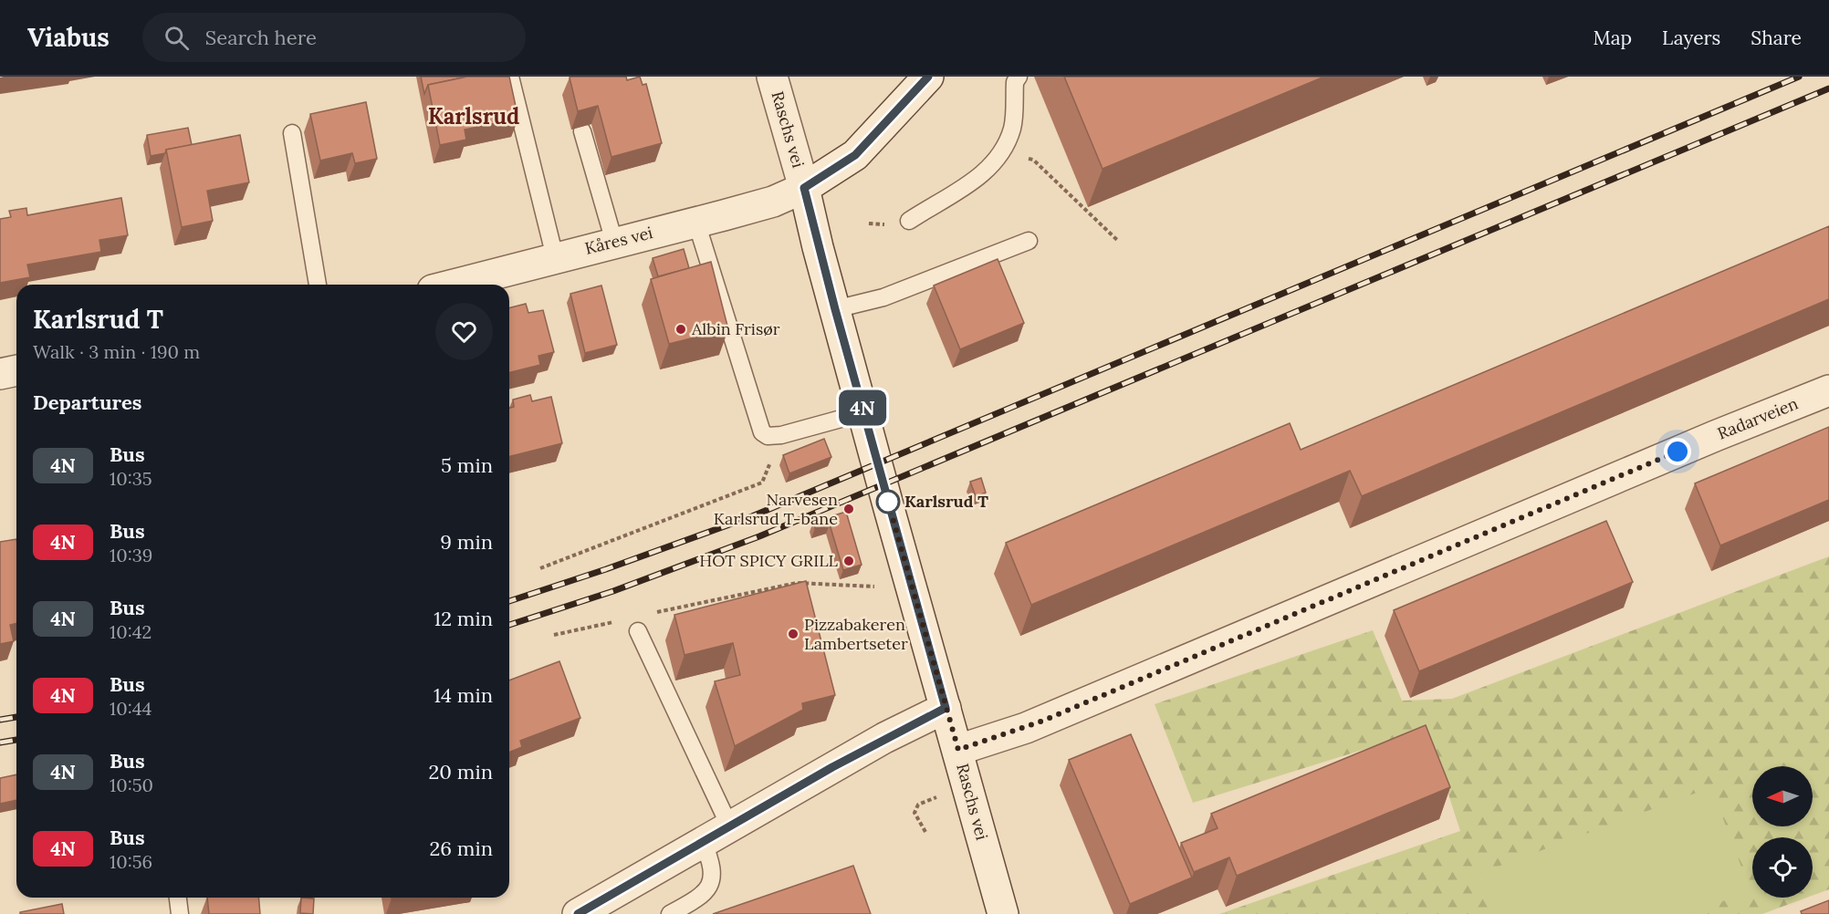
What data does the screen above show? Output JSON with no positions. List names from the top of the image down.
{
  "streets": {
    "street": ["Raschs vei", "Kåres vei", "Radarveien"]
  },
  "crossings": [
    ["Raschs vei", "Kåres vei"],
    ["Raschs vei", "Radarveien"]
  ],
  "districts": ["Karlsrud"],
  "places": [
    "Albin Frisør",
    "Karlsrud T",
    "Narvesen Karlsrud T-bane",
    "HOT SPICY GRILL",
    "Pizzabakeren Lambertseter"
  ],
  "lines": ["bus line 4N"],
  "north": "left",
  "page": {
    "header": "Viabus",
    "search": "Search here",
    "nav": ["Map", "Layers", "Share"],
    "on_map": "4N",
    "heading": [
      ["Karlsrud T", "Walk · 3 min · 190 m"],
      "Departures"
    ],
    "list": [
      {
        "mark": "4N",
        "name": "Bus",
        "note": "10:35",
        "value": "5 min"
      },
      {
        "mark": "4N",
        "name": "Bus",
        "note": "10:39",
        "value": "9 min"
      },
      {
        "mark": "4N",
        "name": "Bus",
        "note": "10:42",
        "value": "12 min"
      },
      {
        "mark": "4N",
        "name": "Bus",
        "note": "10:44",
        "value": "14 min"
      },
      {
        "mark": "4N",
        "name": "Bus",
        "note": "10:50",
        "value": "20 min"
      },
      {
        "mark": "4N",
        "name": "Bus",
        "note": "10:56",
        "value": "26 min"
      }
    ]
  }
}
